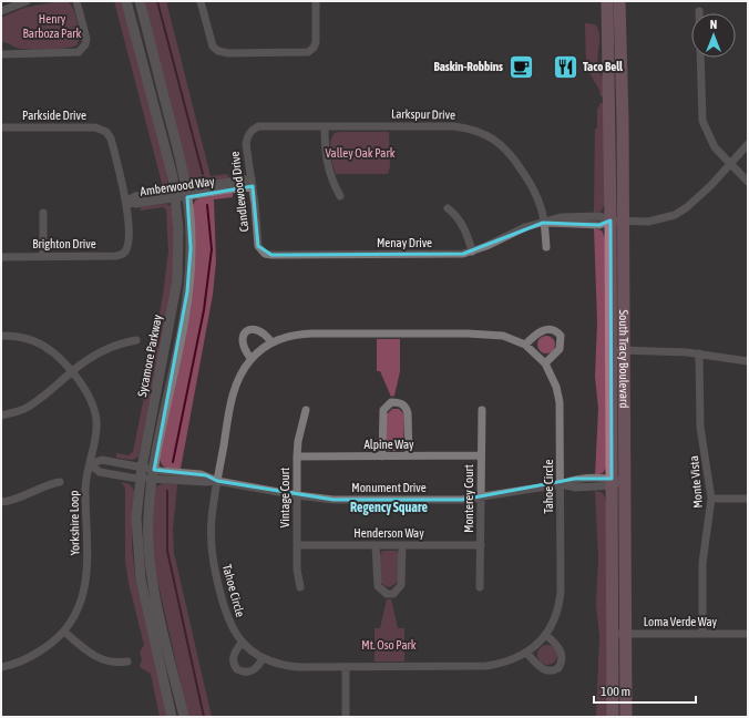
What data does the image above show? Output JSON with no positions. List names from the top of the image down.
{
  "streets": {
    "main road": ["Sycamore Parkway", "South Tracy Boulevard"],
    "street": [
      "Larkspur Drive",
      "Parkside Drive",
      "Amberwood Way",
      "Candlewood Drive",
      "Menay Drive",
      "Brighton Drive",
      "Alpine Way",
      "Monte Vista",
      "Tahoe Circle",
      "Monument Drive",
      "Vintage Court",
      "Monterey Court",
      "Yorkshire Loop",
      "Henderson Way",
      "Loma Verde Way"
    ]
  },
  "crossings": [
    ["Larkspur Drive", "Candlewood Drive"],
    ["Larkspur Drive", "Menay Drive"],
    ["Parkside Drive", "Amberwood Way"],
    ["Parkside Drive", "Brighton Drive"],
    ["Amberwood Way", "Candlewood Drive"],
    ["Amberwood Way", "Brighton Drive"],
    ["Amberwood Way", "Sycamore Parkway"],
    ["Candlewood Drive", "Menay Drive"],
    ["Menay Drive", "South Tracy Boulevard"],
    ["Sycamore Parkway", "Monument Drive"],
    ["South Tracy Boulevard", "Monument Drive"],
    ["South Tracy Boulevard", "Loma Verde Way"],
    ["Alpine Way", "Vintage Court"],
    ["Alpine Way", "Monterey Court"],
    ["Monte Vista", "Loma Verde Way"],
    ["Tahoe Circle", "Monument Drive"],
    ["Monument Drive", "Vintage Court"],
    ["Monument Drive", "Monterey Court"],
    ["Monument Drive", "Yorkshire Loop"],
    ["Vintage Court", "Henderson Way"],
    ["Monterey Court", "Henderson Way"]
  ],
  "districts": ["Regency Square"],
  "parks": ["Henry Barboza Park", "Valley Oak Park", "Mt. Oso Park"],
  "places": {
    "cafe": ["Baskin-Robbins"],
    "restaurant": ["Taco Bell"]
  },
  "scale_bar": "100 m",
  "north": "top"
}
